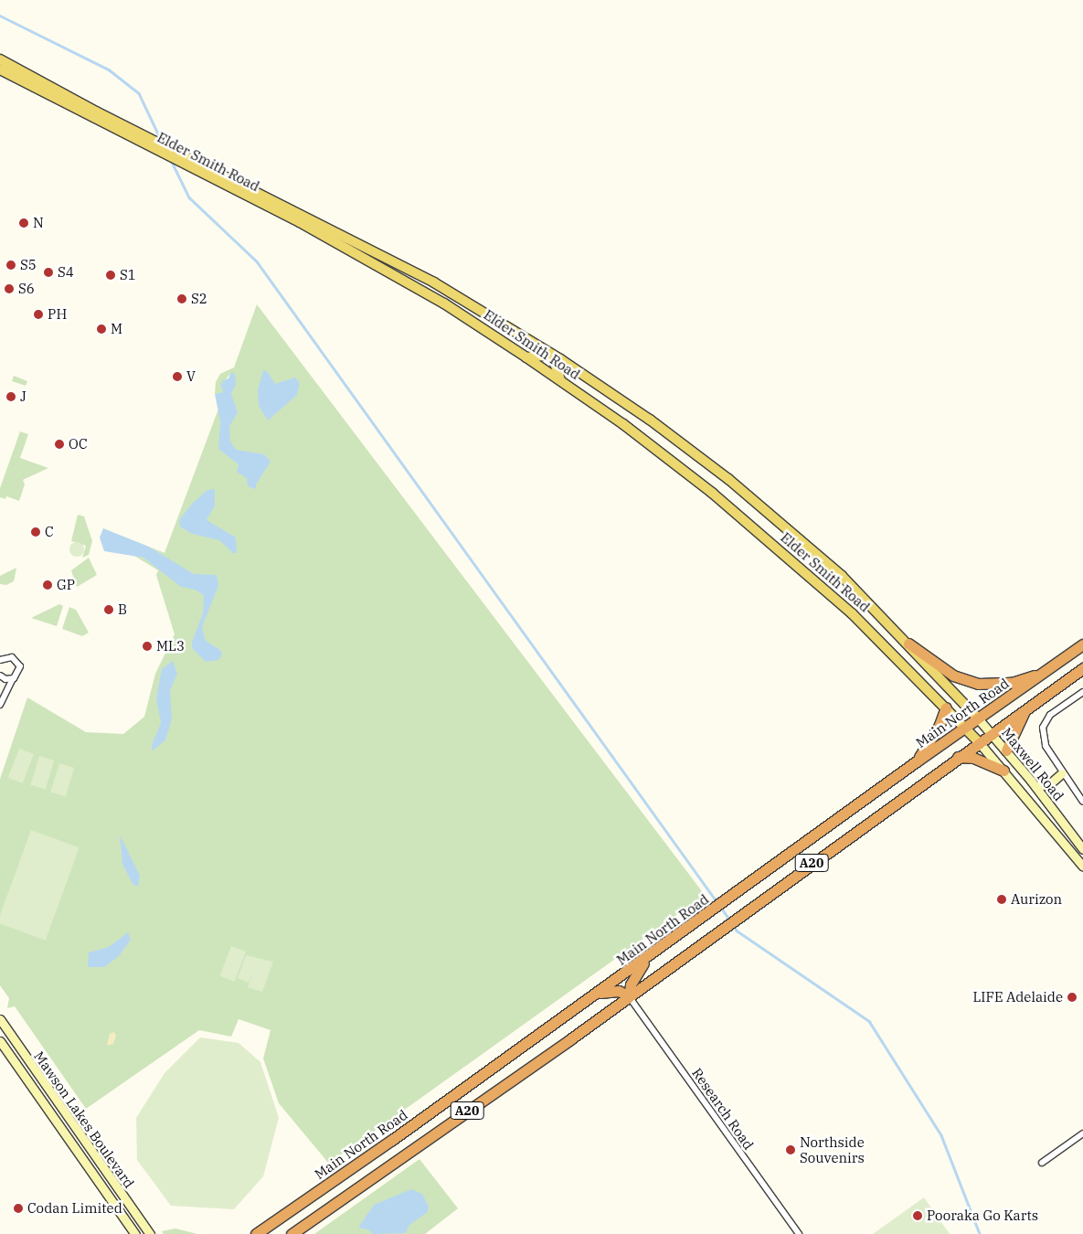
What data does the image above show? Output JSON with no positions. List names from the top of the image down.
{
  "streets": {
    "highway": ["Main North Road", "A20"],
    "main road": ["Elder Smith Road"],
    "street": ["Maxwell Road", "Research Road", "Mawson Lakes Boulevard"]
  },
  "crossings": [
    ["Elder Smith Road", "Main North Road"],
    ["Elder Smith Road", "Maxwell Road"],
    ["Elder Smith Road", "A20"],
    ["Main North Road", "Maxwell Road"],
    ["Maxwell Road", "A20"],
    ["A20", "Research Road"]
  ],
  "places": [
    "N",
    "S5",
    "S4",
    "S1",
    "S6",
    "S2",
    "PH",
    "M",
    "V",
    "J",
    "OC",
    "C",
    "GP",
    "B",
    "ML3",
    "Aurizon",
    "LIFE Adelaide",
    "Northside Souvenirs",
    "Codan Limited",
    "Pooraka Go Karts"
  ]
}
